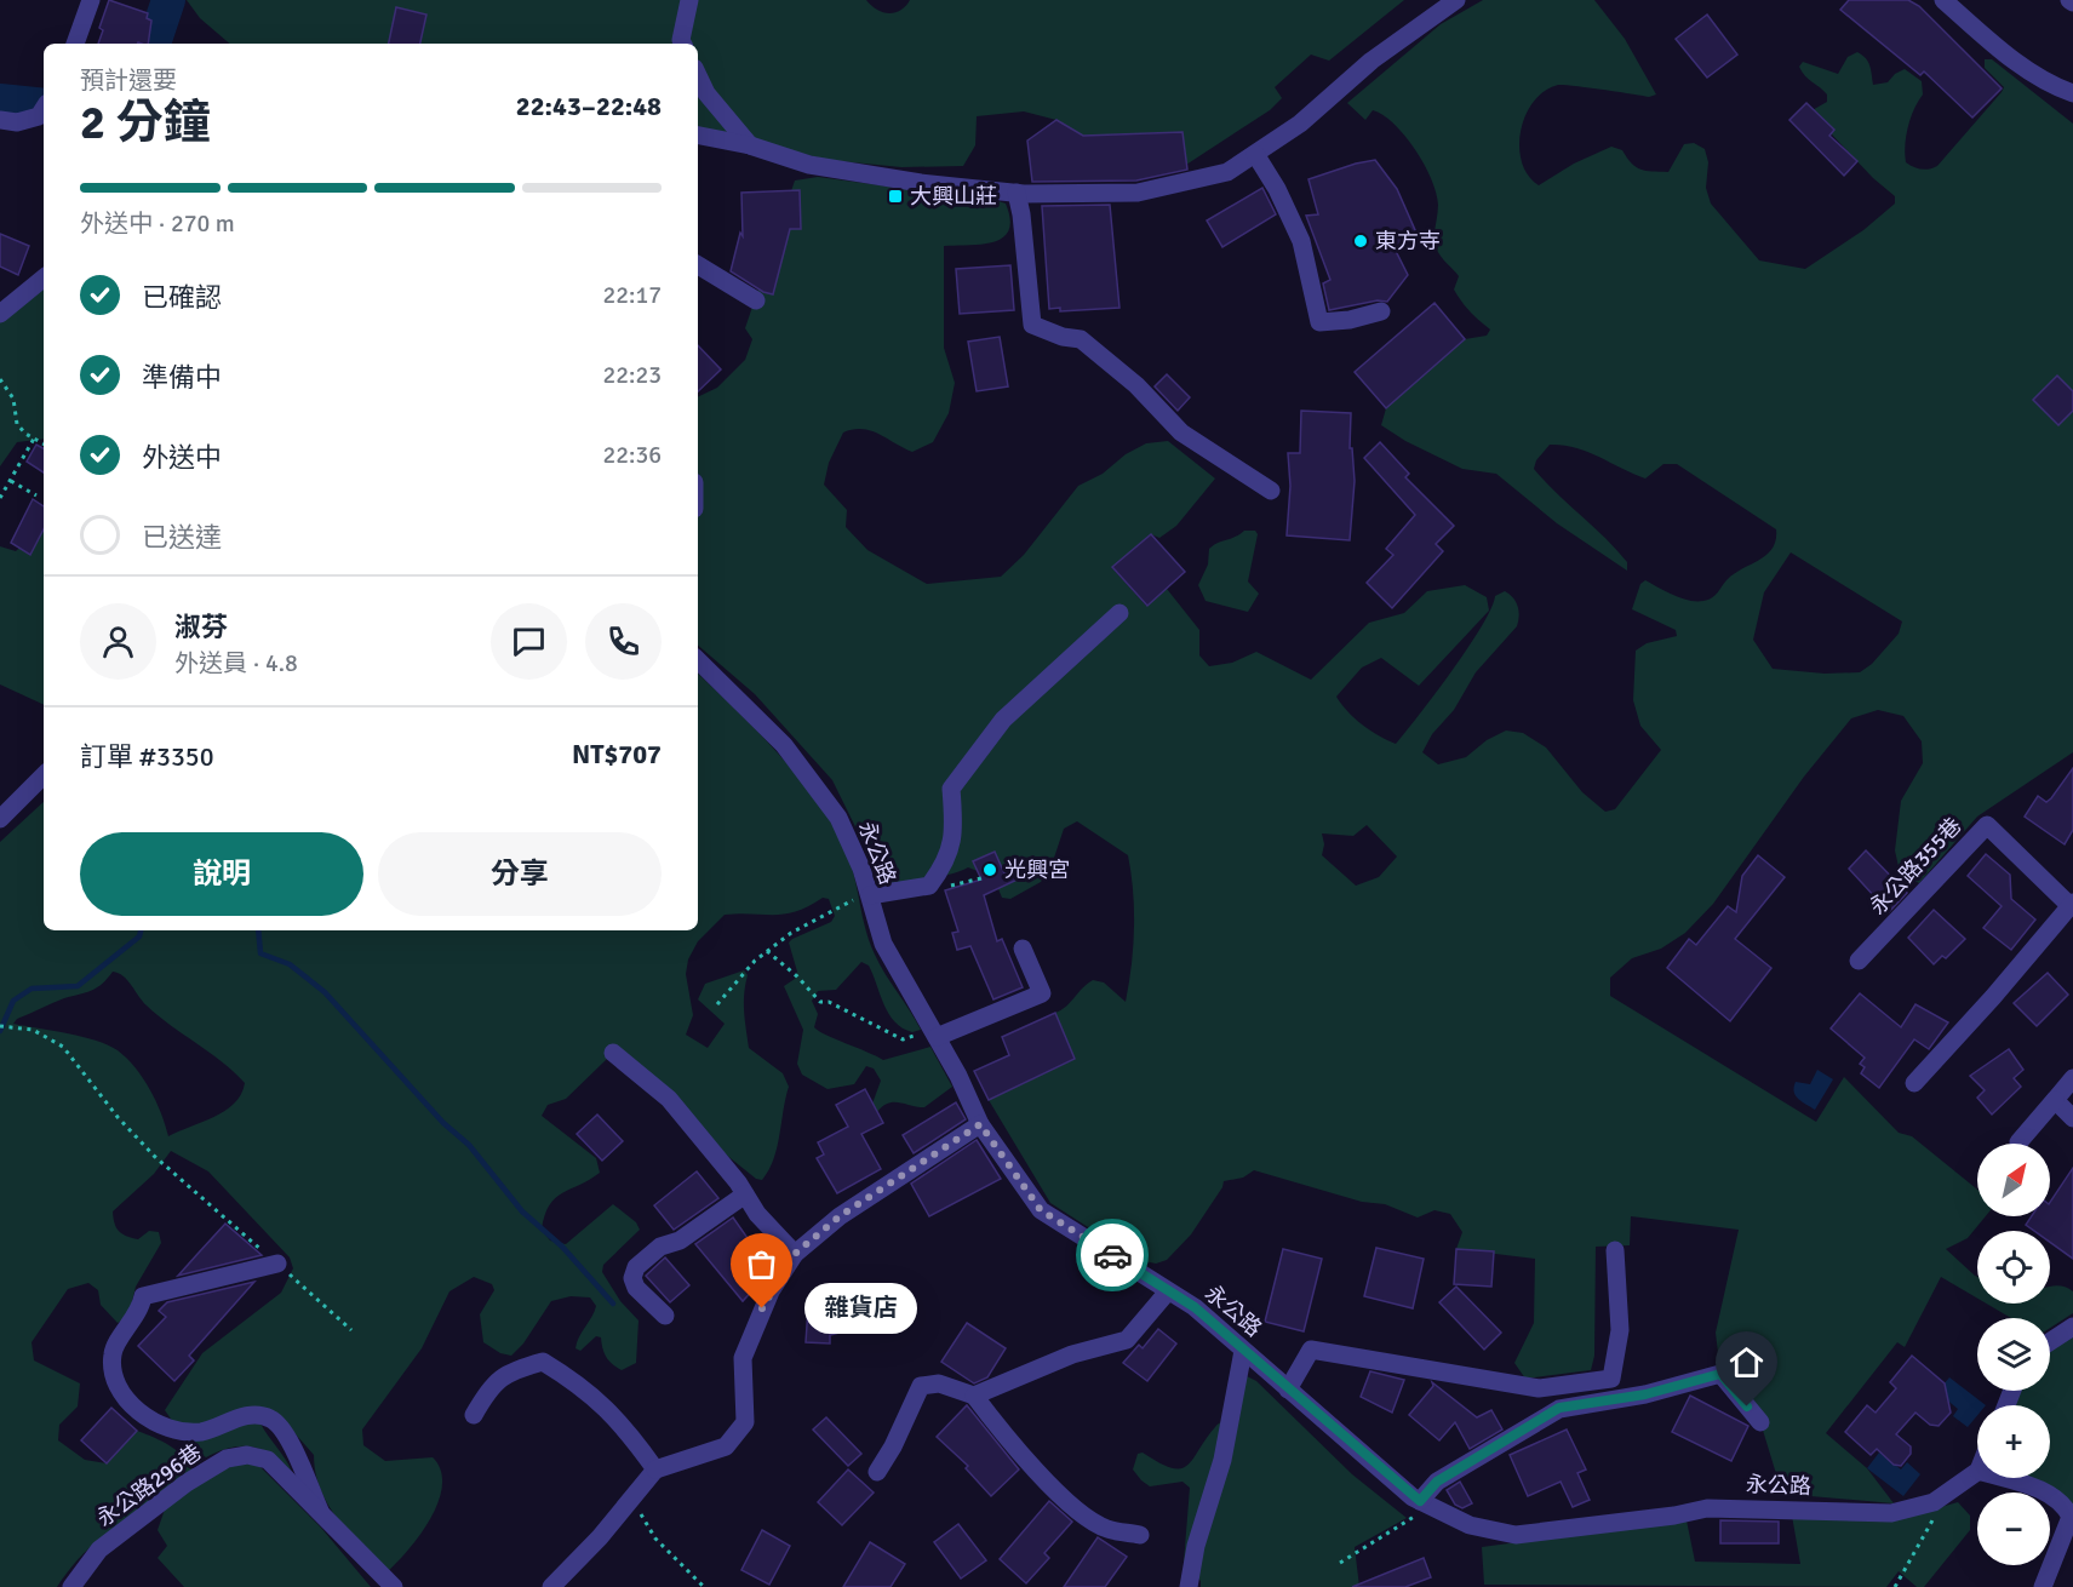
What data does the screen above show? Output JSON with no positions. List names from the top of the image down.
{
  "streets": {
    "street": ["永公路", "永公路355巷", "永公路296巷"]
  },
  "places": {
    "transit": ["大興山莊"],
    "other": ["東方寺", "光興宮", "雜貨店"]
  },
  "north": "top right",
  "page": {
    "heading": ["2 分鐘", "預計還要", "22:43–22:48"],
    "panel": [
      "淑芬",
      "外送員 · 4.8",
      "訂單 #3350",
      "NT$707"
    ],
    "bar": "外送中 · 270 m",
    "list": [
      ["已確認", "22:17"],
      ["準備中", "22:23"],
      ["外送中", "22:36"],
      "已送達"
    ],
    "buttons": ["說明", "分享"],
    "map_buttons": ["+", "−"],
    "bubble": "雜貨店"
  }
}
